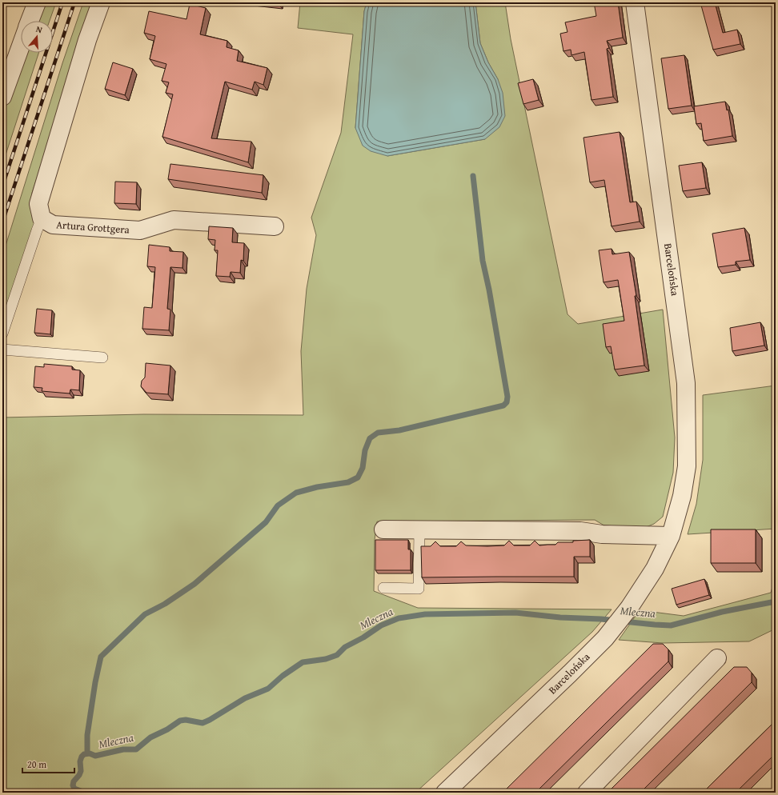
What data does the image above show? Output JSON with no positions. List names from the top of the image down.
{
  "streets": {
    "street": ["Artura Grottgera", "Barcelońska"]
  },
  "water": ["Mleczna"],
  "scale_bar": "20 m",
  "north": "top"
}
